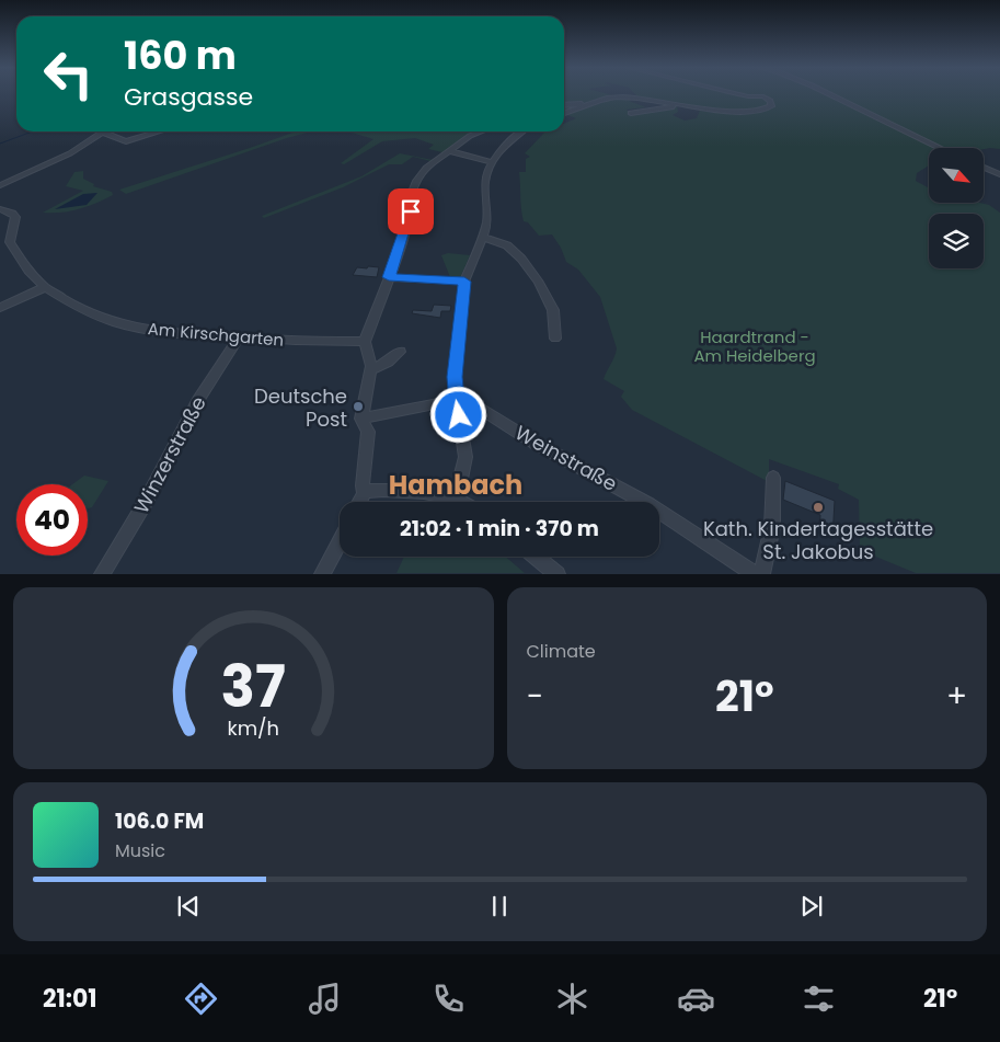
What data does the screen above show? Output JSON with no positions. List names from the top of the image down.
{
  "streets": {
    "street": ["Am Kirschgarten", "Winzerstraße", "Weinstraße"]
  },
  "crossings": [
    ["Am Kirschgarten", "Winzerstraße"]
  ],
  "districts": ["Hambach"],
  "parks": ["Haardtrand - Am Heidelberg"],
  "places": ["Deutsche Post", "Kath. Kindertagesstätte St. Jakobus"],
  "north": "bottom right",
  "page": {
    "turn": ["160 m", "Grasgasse"],
    "limit": "40",
    "trip": "21:02 · 1 min · 370 m",
    "tile": "Climate",
    "heat": ["−", "21°", "+"],
    "song": ["106.0 FM", "Music"],
    "tabs": ["21:01", "21°"],
    "gauge": ["37", "km/h"]
  }
}
